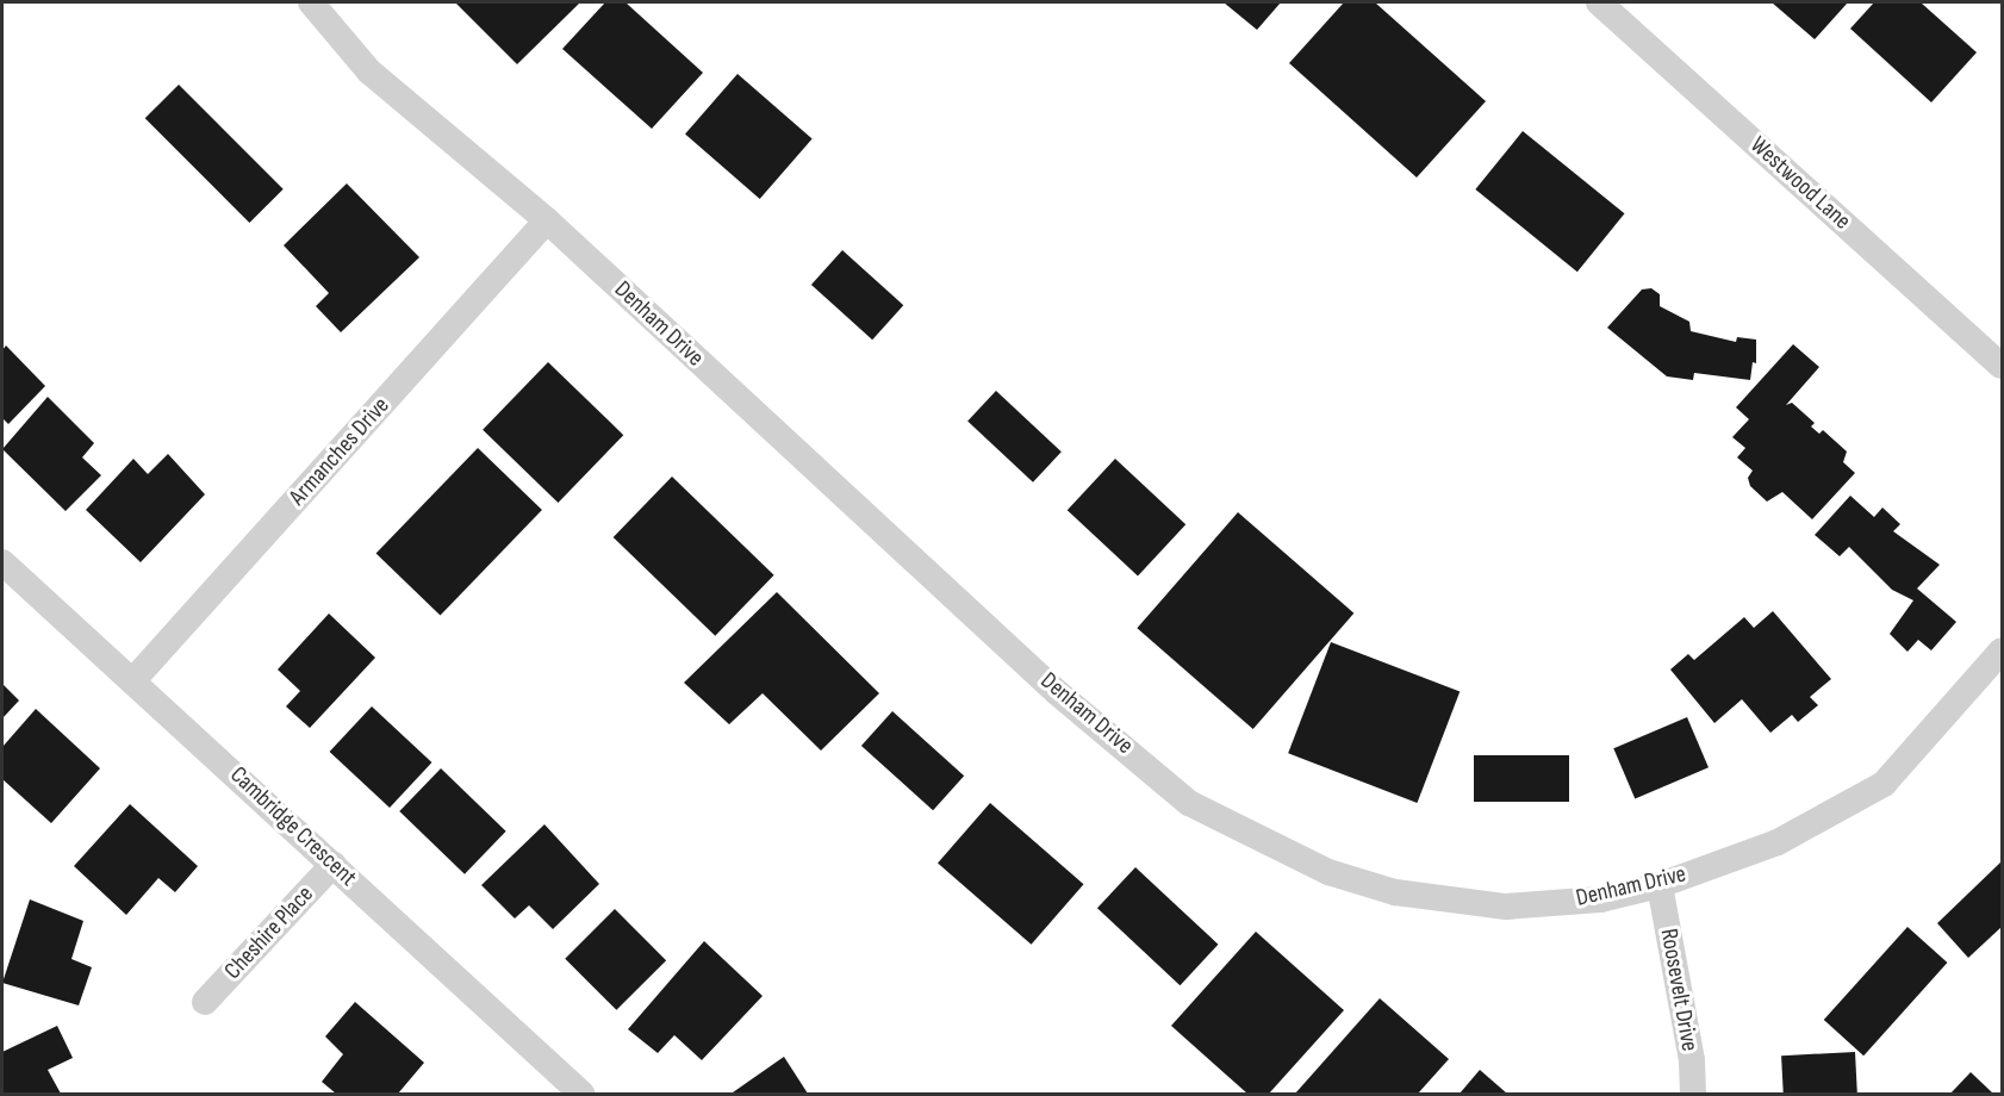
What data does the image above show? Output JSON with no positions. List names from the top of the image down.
{
  "streets": {
    "street": [
      "Westwood Lane",
      "Denham Drive",
      "Armanches Drive",
      "Cambridge Crescent",
      "Cheshire Place",
      "Roosevelt Drive"
    ]
  },
  "crossings": [
    ["Denham Drive", "Armanches Drive"],
    ["Denham Drive", "Roosevelt Drive"],
    ["Armanches Drive", "Cambridge Crescent"],
    ["Cambridge Crescent", "Cheshire Place"]
  ]
}
